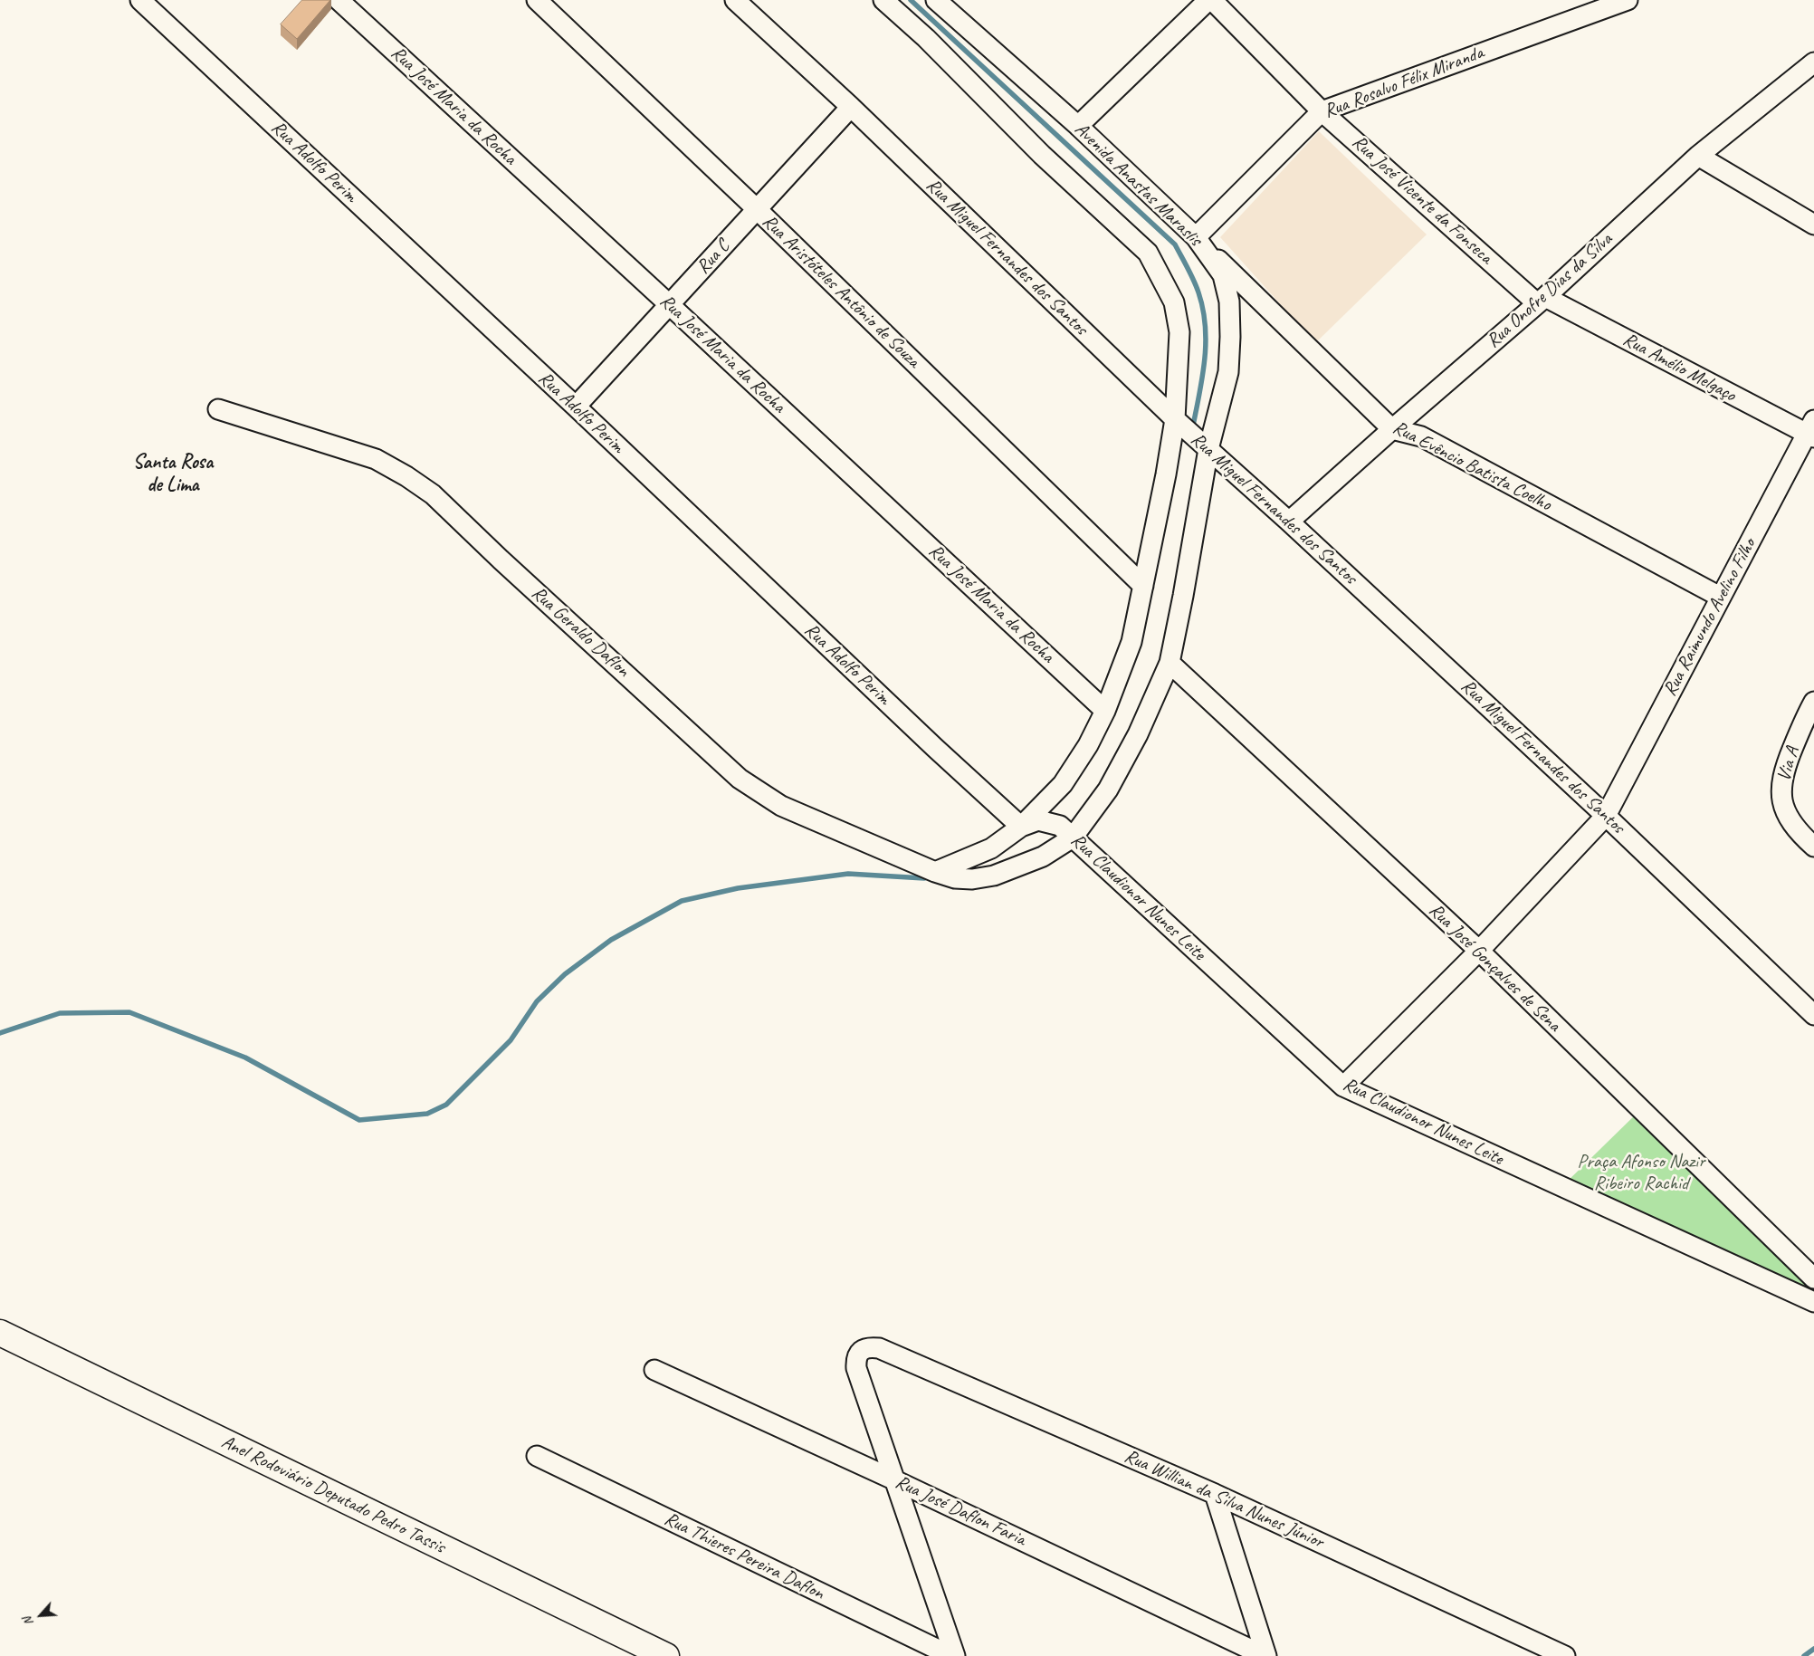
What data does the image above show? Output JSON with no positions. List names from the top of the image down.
{
  "streets": {
    "highway": ["Anel Rodoviário Deputado Pedro Tassis"],
    "street": [
      "Rua Rosalvo Félix Miranda",
      "Rua José Maria da Rocha",
      "Rua Adolfo Perim",
      "Avenida Anastas Maraslis",
      "Rua José Vicente da Fonseca",
      "Rua C",
      "Rua Miguel Fernandes dos Santos",
      "Rua Onofre Dias da Silva",
      "Rua Aristóteles Antônio de Souza",
      "Rua Amélio Melgaço",
      "Rua Evêncio Batista Coelho",
      "Rua Raimundo Avelino Filho",
      "Rua Geraldo Daflon",
      "Via A",
      "Rua Claudionor Nunes Leite",
      "Rua José Gonçalves de Sena",
      "Rua Willian da Silva Nunes Júnior",
      "Rua José Daflon Faria",
      "Rua Thieres Pereira Daflon"
    ]
  },
  "crossings": [
    ["Rua Rosalvo Félix Miranda", "Avenida Anastas Maraslis"],
    ["Rua Rosalvo Félix Miranda", "Rua José Vicente da Fonseca"],
    ["Rua Rosalvo Félix Miranda", "Rua Evêncio Batista Coelho"],
    ["Rua José Maria da Rocha", "Rua C"],
    ["Rua Adolfo Perim", "Rua C"],
    ["Rua Adolfo Perim", "Rua Claudionor Nunes Leite"],
    ["Avenida Anastas Maraslis", "Rua Miguel Fernandes dos Santos"],
    ["Avenida Anastas Maraslis", "Rua Evêncio Batista Coelho"],
    ["Avenida Anastas Maraslis", "Rua Geraldo Daflon"],
    ["Avenida Anastas Maraslis", "Rua Claudionor Nunes Leite"],
    ["Avenida Anastas Maraslis", "Rua José Gonçalves de Sena"],
    ["Rua José Vicente da Fonseca", "Rua Onofre Dias da Silva"],
    ["Rua José Vicente da Fonseca", "Rua Amélio Melgaço"],
    ["Rua C", "Rua Miguel Fernandes dos Santos"],
    ["Rua C", "Rua Aristóteles Antônio de Souza"],
    ["Rua Miguel Fernandes dos Santos", "Rua Onofre Dias da Silva"],
    ["Rua Miguel Fernandes dos Santos", "Rua Raimundo Avelino Filho"],
    ["Rua Onofre Dias da Silva", "Rua Amélio Melgaço"],
    ["Rua Onofre Dias da Silva", "Rua Evêncio Batista Coelho"],
    ["Rua Amélio Melgaço", "Rua Raimundo Avelino Filho"],
    ["Rua Evêncio Batista Coelho", "Rua Raimundo Avelino Filho"],
    ["Rua Raimundo Avelino Filho", "Rua Claudionor Nunes Leite"],
    ["Rua Raimundo Avelino Filho", "Rua José Gonçalves de Sena"],
    ["Rua Geraldo Daflon", "Rua Claudionor Nunes Leite"],
    ["Rua Willian da Silva Nunes Júnior", "Rua José Daflon Faria"]
  ],
  "districts": ["Santa Rosa de Lima"],
  "parks": ["Praça Afonso Nazir Ribeiro Rachid"],
  "north": "bottom left"
}
